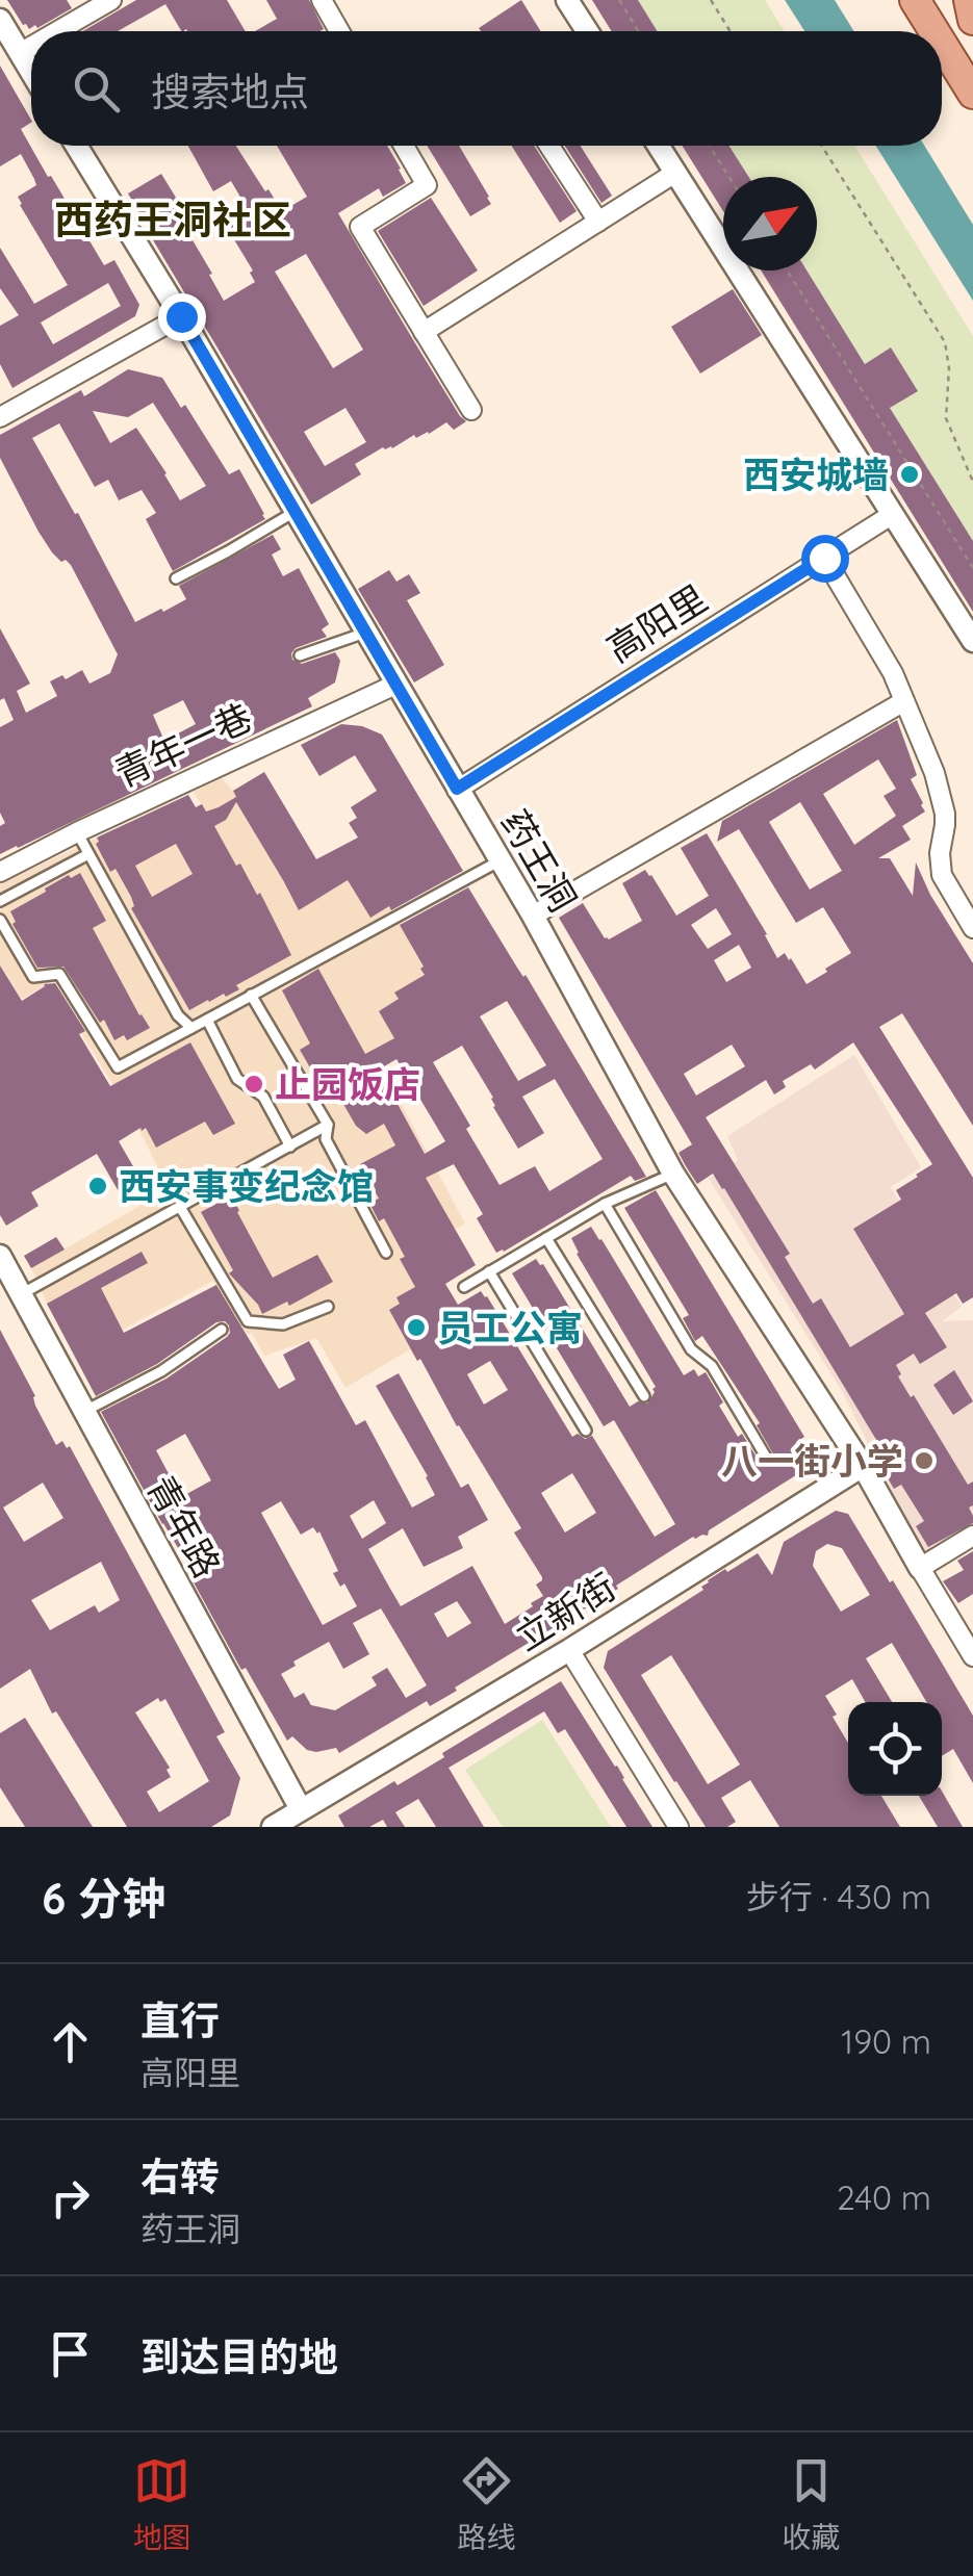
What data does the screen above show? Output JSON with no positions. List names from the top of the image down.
{
  "streets": {
    "street": [
      "高阳里",
      "青年一巷",
      "药王洞",
      "青年路",
      "立新街"
    ]
  },
  "crossings": [
    ["高阳里", "药王洞"],
    ["青年一巷", "药王洞"],
    ["药王洞", "立新街"],
    ["青年路", "立新街"]
  ],
  "districts": ["西药王洞社区"],
  "places": [
    "西安城墙",
    "止园饭店",
    "西安事变纪念馆",
    "员工公寓",
    "八一街小学"
  ],
  "north": "top right",
  "page": {
    "search": "搜索地点",
    "heading": ["6 分钟", "步行 · 430 m"],
    "list": [
      ["直行", "高阳里", "190 m"],
      ["右转", "药王洞", "240 m"],
      "到达目的地"
    ],
    "nav": ["地图", "路线", "收藏"]
  }
}
